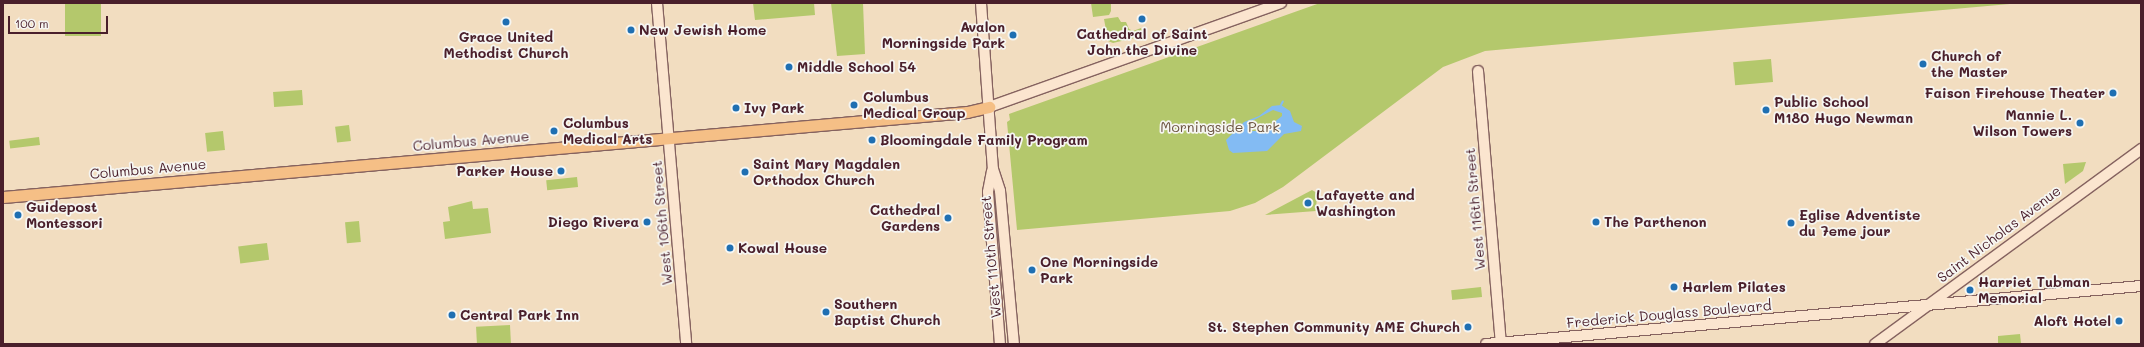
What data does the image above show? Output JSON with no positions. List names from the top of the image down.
{
  "streets": {
    "main road": [
      "Columbus Avenue",
      "West 116th Street",
      "West 106th Street",
      "Saint Nicholas Avenue",
      "West 110th Street",
      "Frederick Douglass Boulevard"
    ]
  },
  "crossings": [
    ["Columbus Avenue", "West 106th Street"],
    ["Columbus Avenue", "West 110th Street"],
    ["West 116th Street", "Frederick Douglass Boulevard"],
    ["Saint Nicholas Avenue", "Frederick Douglass Boulevard"]
  ],
  "parks": ["Morningside Park"],
  "places": [
    "Cathedral of Saint John the Divine",
    "Grace United Methodist Church",
    "New Jewish Home",
    "Avalon Morningside Park",
    "Church of the Master",
    "Middle School 54",
    "Faison Firehouse Theater",
    "Columbus Medical Group",
    "Ivy Park",
    "Public School M180 Hugo Newman",
    "Mannie L. Wilson Towers",
    "Columbus Medical Arts",
    "Bloomingdale Family Program",
    "Parker House",
    "Saint Mary Magdalen Orthodox Church",
    "Lafayette and Washington",
    "Guidepost Montessori",
    "Cathedral Gardens",
    "Diego Rivera",
    "The Parthenon",
    "Eglise Adventiste du 7eme jour",
    "Kowal House",
    "One Morningside Park",
    "Harlem Pilates",
    "Harriet Tubman Memorial",
    "Southern Baptist Church",
    "Central Park Inn",
    "Aloft Hotel",
    "St. Stephen Community AME Church"
  ],
  "scale_bar": "100 m"
}
